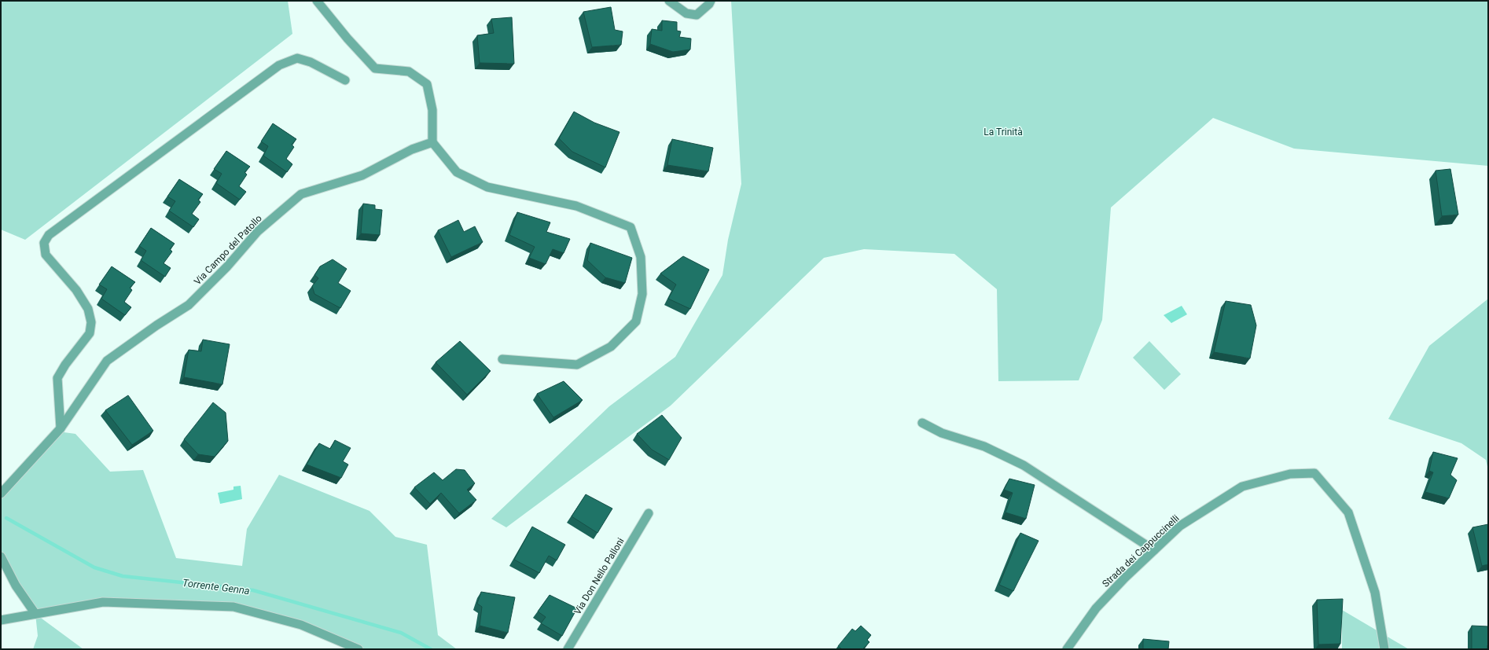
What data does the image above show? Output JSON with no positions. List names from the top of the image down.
{
  "streets": {
    "street": ["Via Campo del Patollo", "Strada dei Cappuccinelli", "Via Don Nello Palloni"]
  },
  "water": ["Torrente Genna"],
  "parks": ["La Trinità"]
}
